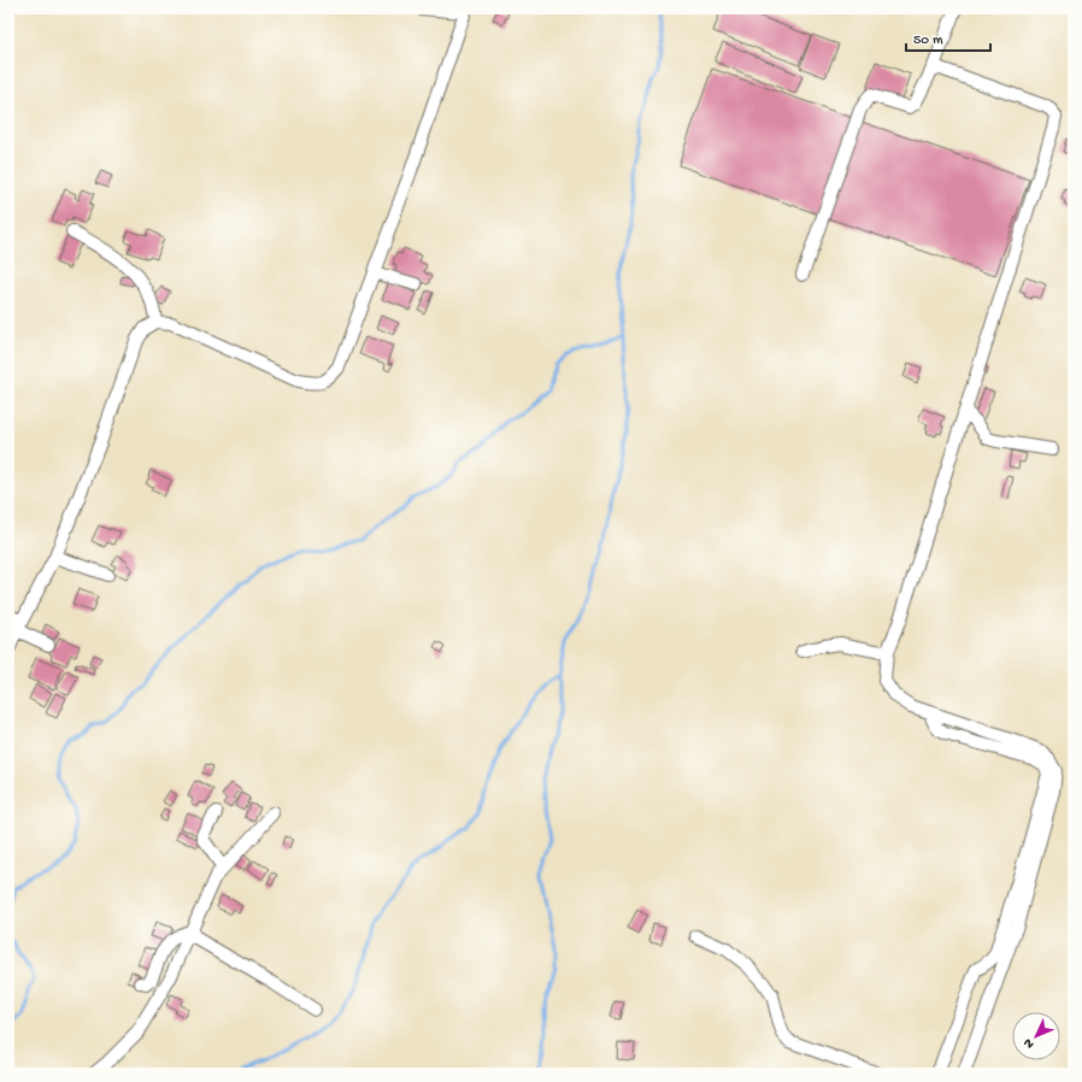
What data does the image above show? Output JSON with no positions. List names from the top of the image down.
{
  "scale_bar": "50 m",
  "north": "bottom left"
}
